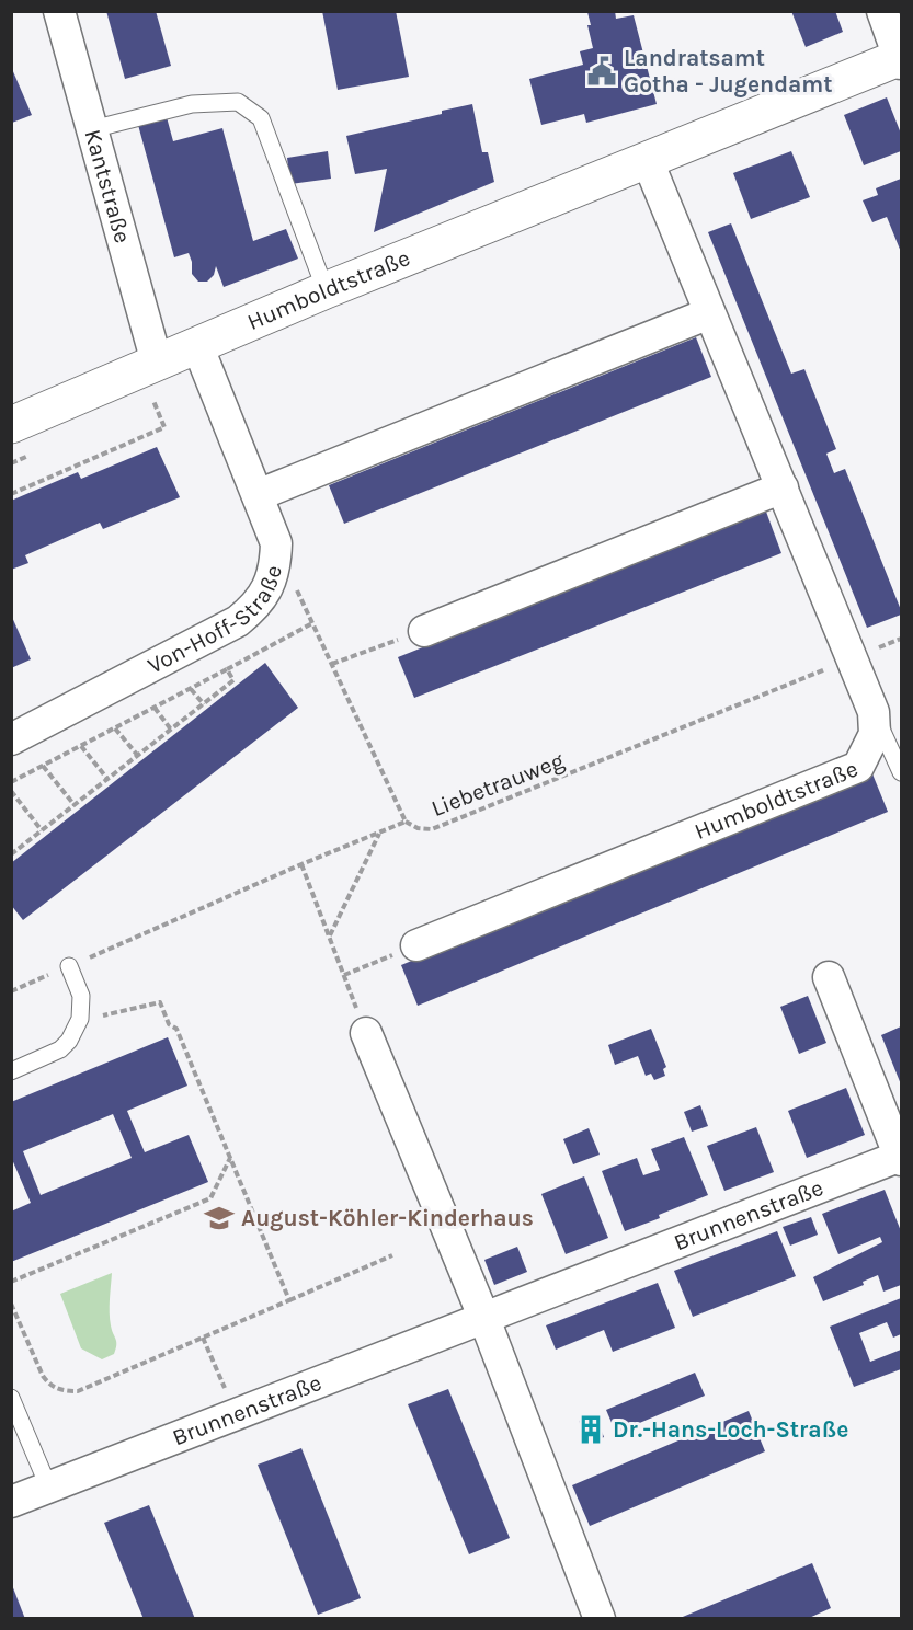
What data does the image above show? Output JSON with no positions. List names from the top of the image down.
{
  "streets": {
    "main road": ["Humboldtstraße"],
    "street": ["Kantstraße", "Von-Hoff-Straße", "Brunnenstraße"],
    "path": ["Liebetrauweg"]
  },
  "crossings": [
    ["Kantstraße", "Humboldtstraße"],
    ["Humboldtstraße", "Von-Hoff-Straße"],
    ["Humboldtstraße", "Liebetrauweg"]
  ],
  "places": {
    "public building": ["Landratsamt Gotha - Jugendamt"],
    "school or university": ["August-Köhler-Kinderhaus"],
    "building": ["Dr.-Hans-Loch-Straße"]
  }
}
